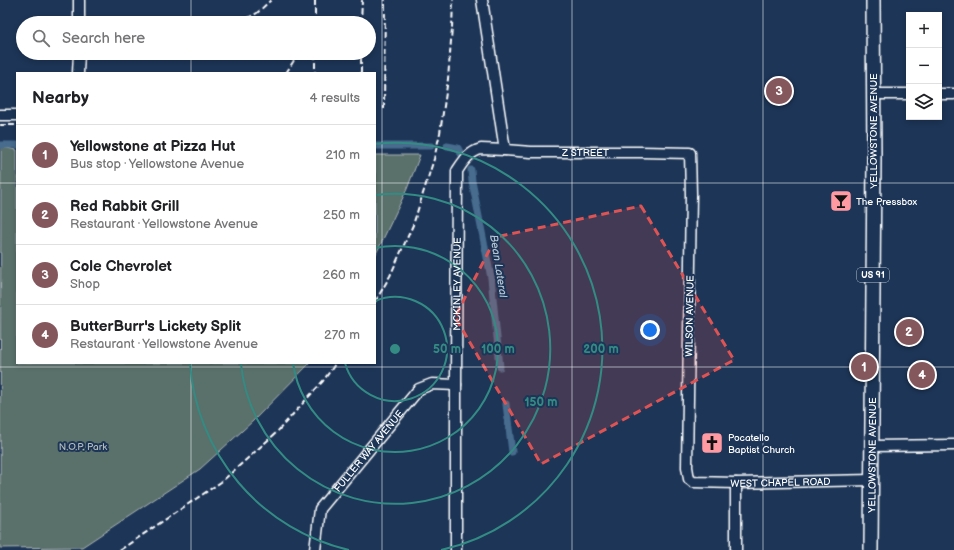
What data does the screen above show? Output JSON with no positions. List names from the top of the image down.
{
  "streets": {
    "main road": ["YELLOWSTONE AVENUE", "US 91"],
    "street": [
      "Z STREET",
      "MCKINLEY AVENUE",
      "WILSON AVENUE",
      "FULLER WAY AVENUE",
      "WEST CHAPEL ROAD"
    ]
  },
  "crossings": [
    ["YELLOWSTONE AVENUE", "WEST CHAPEL ROAD"],
    ["Z STREET", "MCKINLEY AVENUE"],
    ["Z STREET", "WILSON AVENUE"],
    ["MCKINLEY AVENUE", "FULLER WAY AVENUE"],
    ["WILSON AVENUE", "WEST CHAPEL ROAD"]
  ],
  "water": ["Bean Lateral"],
  "parks": ["N.O.P. Park"],
  "places": {
    "bar": ["The Pressbox"],
    "church": ["Pocatello Baptist Church"]
  },
  "page": {
    "map_buttons": ["+", "−"],
    "search": "Search here",
    "heading": ["Nearby", "4 results"],
    "pins": [
      "3",
      "2",
      "1",
      "4"
    ],
    "list": [
      {
        "mark": "1",
        "name": "Yellowstone at Pizza Hut",
        "note": "Bus stop · Yellowstone Avenue",
        "value": "210 m"
      },
      {
        "mark": "2",
        "name": "Red Rabbit Grill",
        "note": "Restaurant · Yellowstone Avenue",
        "value": "250 m"
      },
      {
        "mark": "3",
        "name": "Cole Chevrolet",
        "note": "Shop",
        "value": "260 m"
      },
      {
        "mark": "4",
        "name": "ButterBurr's Lickety Split",
        "note": "Restaurant · Yellowstone Avenue",
        "value": "270 m"
      }
    ]
  },
  "rings": [
    "50 m",
    "100 m",
    "200 m",
    "150 m"
  ]
}
